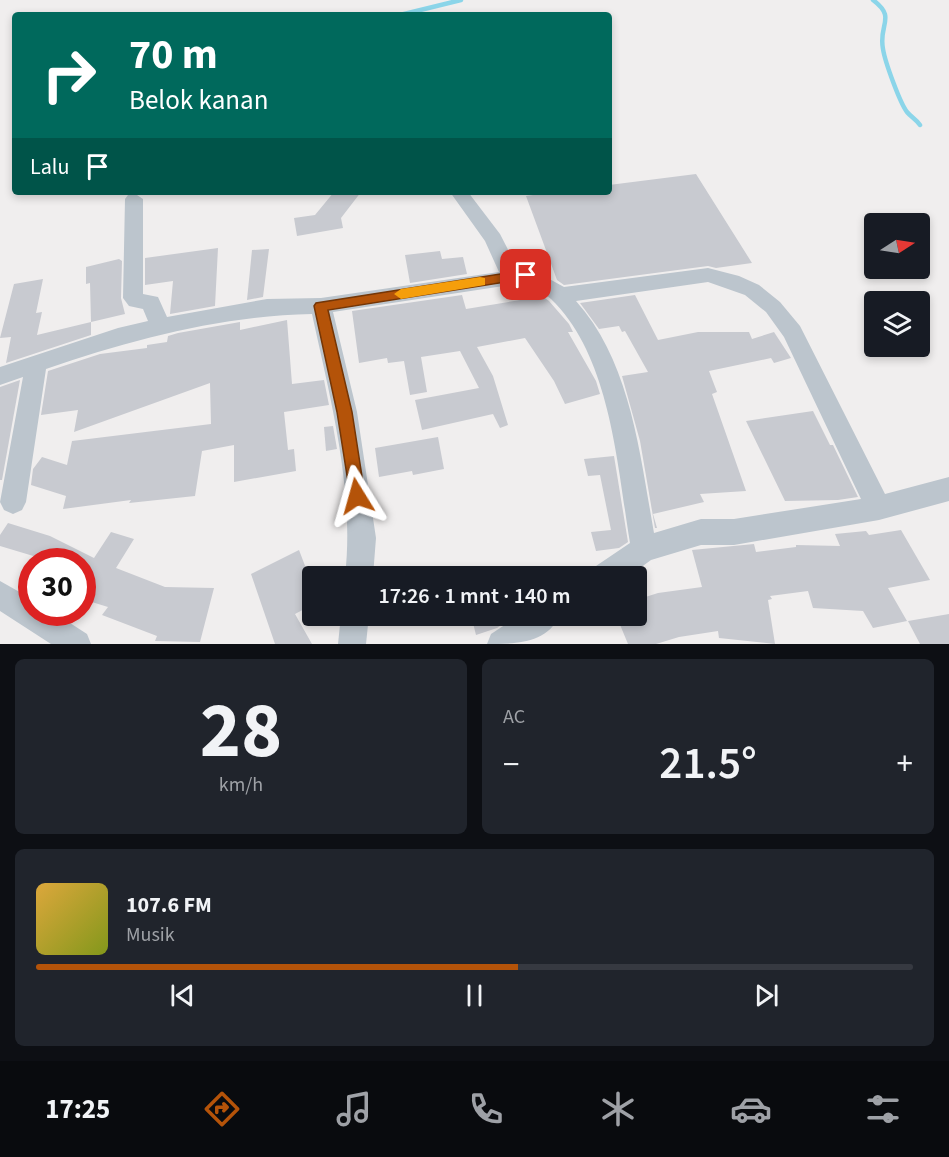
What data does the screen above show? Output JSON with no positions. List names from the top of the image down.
{
  "north": "right",
  "page": {
    "turn": ["70 m", "Belok kanan"],
    "then": "Lalu",
    "limit": "30",
    "trip": "17:26 · 1 mnt · 140 m",
    "tile": [
      ["28", "km/h"],
      "AC"
    ],
    "heat": ["−", "21.5°", "+"],
    "song": ["107.6 FM", "Musik"],
    "tabs": "17:25"
  }
}
